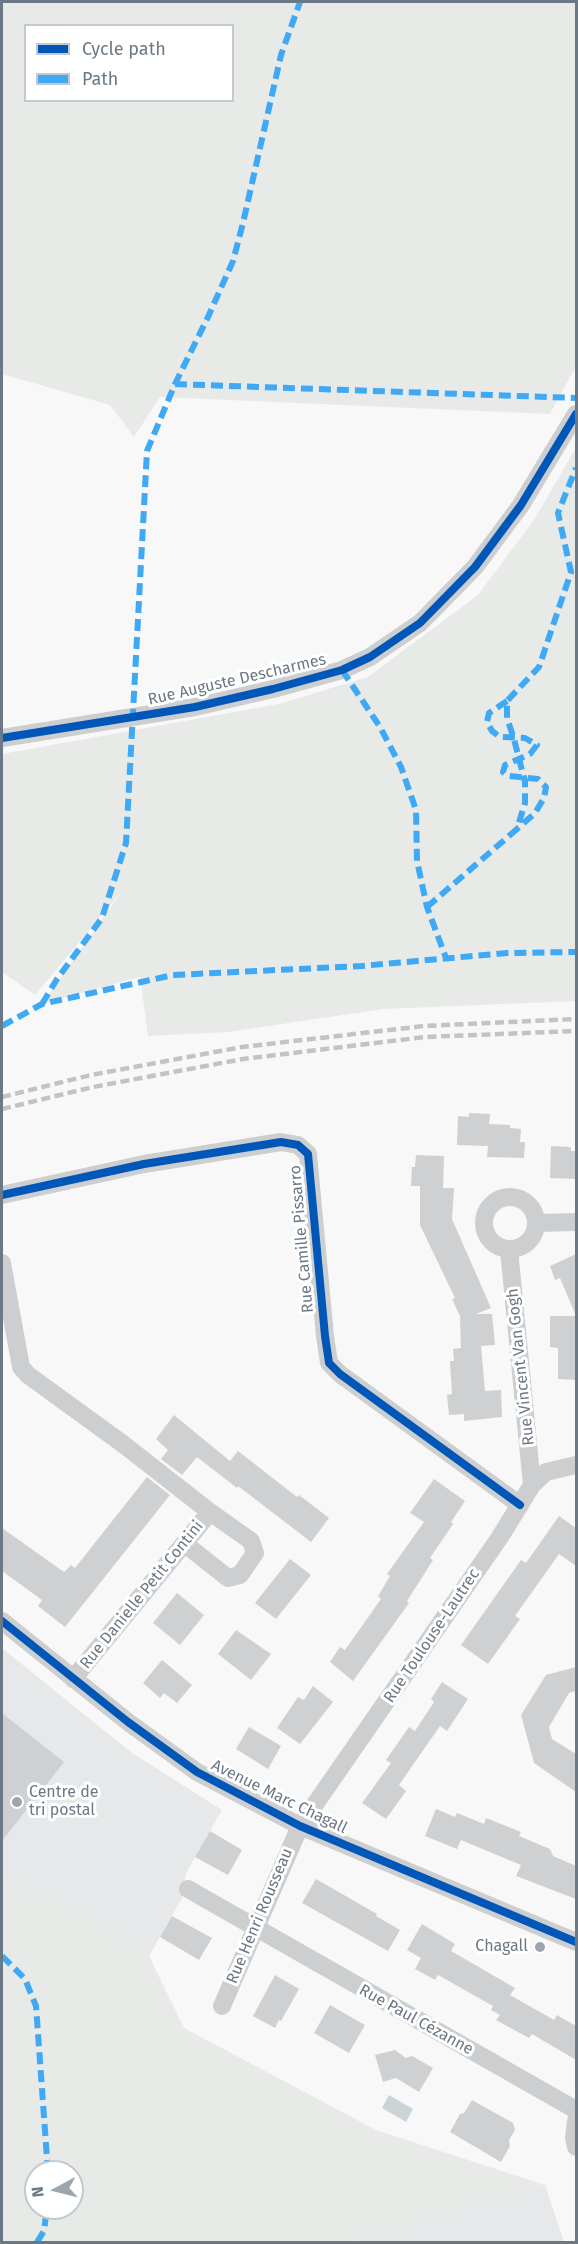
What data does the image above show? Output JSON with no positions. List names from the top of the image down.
{
  "streets": {
    "street": [
      "Rue Auguste Descharmes",
      "Rue Camille Pissarro",
      "Rue Vincent Van Gogh",
      "Rue Danielle Petit Contini",
      "Rue Toulouse-Lautrec",
      "Avenue Marc Chagall",
      "Rue Henri Rousseau",
      "Rue Paul Cézanne"
    ]
  },
  "crossings": [
    ["Rue Camille Pissarro", "Rue Toulouse-Lautrec"],
    ["Rue Vincent Van Gogh", "Rue Toulouse-Lautrec"],
    ["Rue Danielle Petit Contini", "Avenue Marc Chagall"],
    ["Rue Toulouse-Lautrec", "Avenue Marc Chagall"],
    ["Rue Toulouse-Lautrec", "Rue Henri Rousseau"],
    ["Avenue Marc Chagall", "Rue Henri Rousseau"],
    ["Rue Henri Rousseau", "Rue Paul Cézanne"]
  ],
  "places": ["Centre de tri postal", "Chagall"],
  "legend": ["Cycle path", "Path"],
  "north": "left"
}
